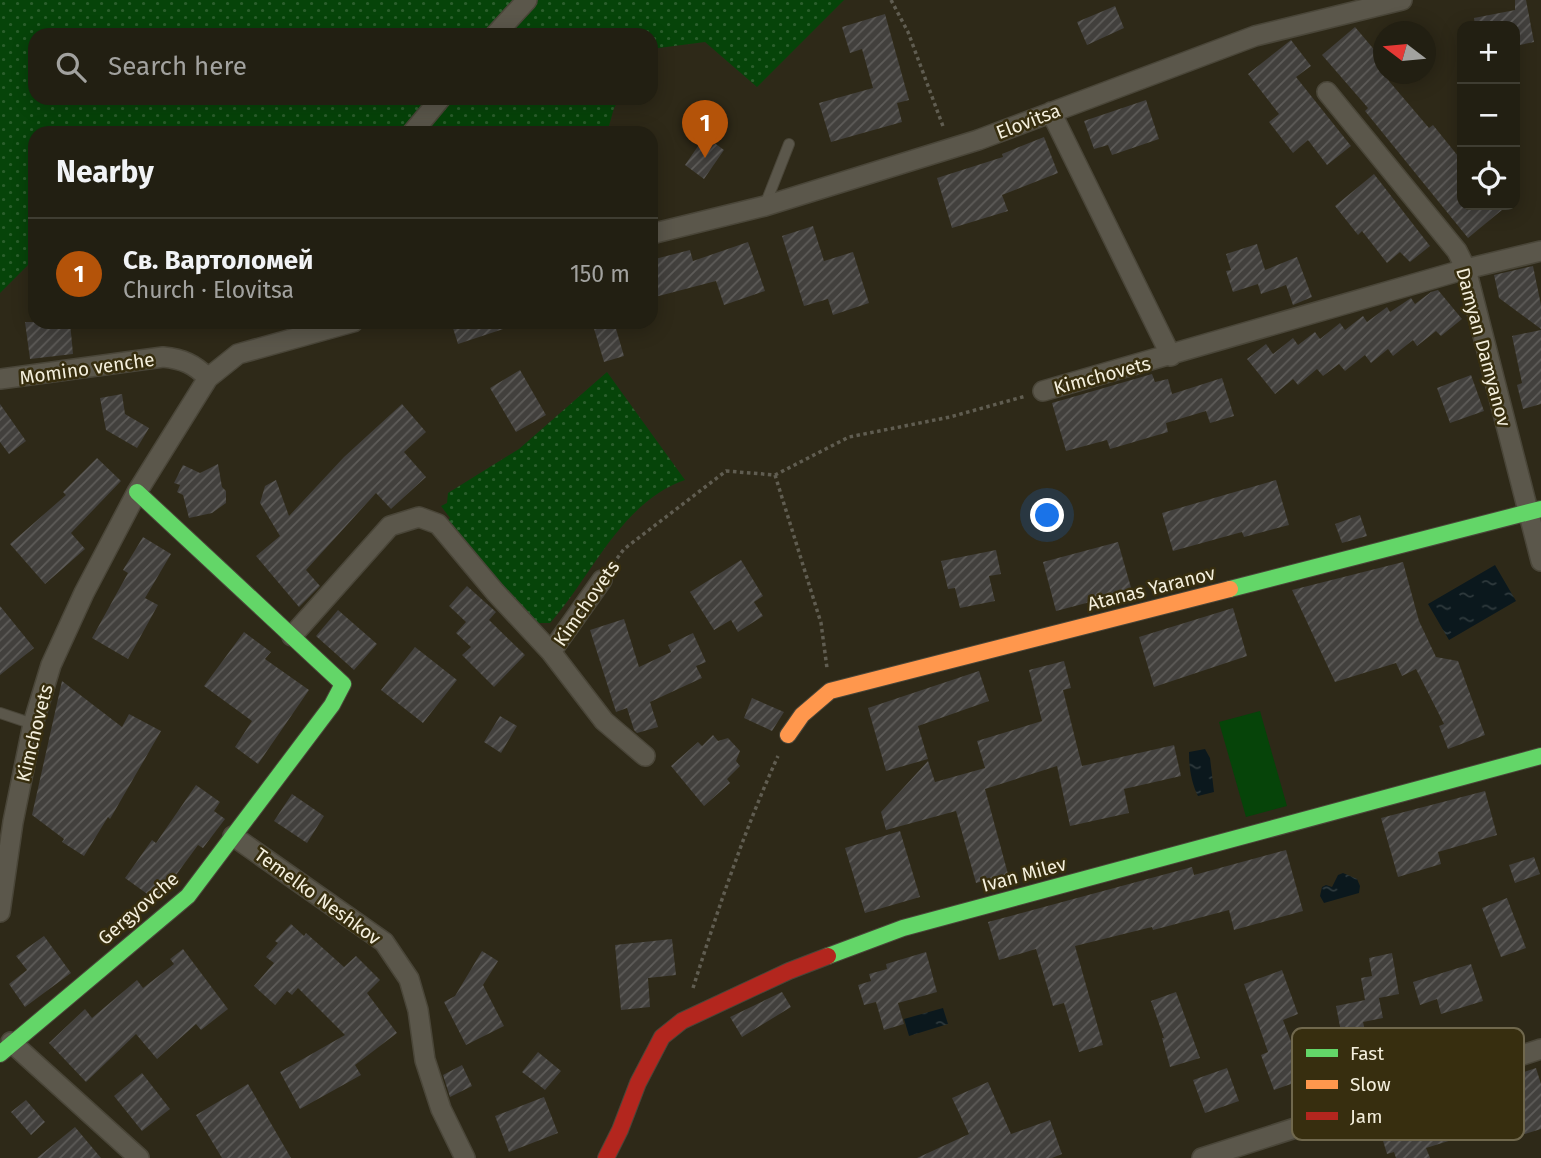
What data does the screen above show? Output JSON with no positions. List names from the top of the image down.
{
  "streets": {
    "street": [
      "Elovitsa",
      "Damyan Damyanov",
      "Momino venche",
      "Kimchovets",
      "Atanas Yaranov",
      "Ivan Milev",
      "Temelko Neshkov",
      "Gergyovche"
    ]
  },
  "crossings": [
    ["Damyan Damyanov", "Kimchovets"],
    ["Damyan Damyanov", "Atanas Yaranov"],
    ["Momino venche", "Kimchovets"],
    ["Kimchovets", "Gergyovche"],
    ["Temelko Neshkov", "Gergyovche"]
  ],
  "legend": ["Fast", "Slow", "Jam"],
  "north": "left",
  "page": {
    "map_buttons": ["+", "−"],
    "search": "Search here",
    "pins": "1",
    "heading": "Nearby",
    "list": [
      {
        "mark": "1",
        "name": "Св. Вартоломей",
        "note": "Church · Elovitsa",
        "value": "150 m"
      }
    ]
  }
}
